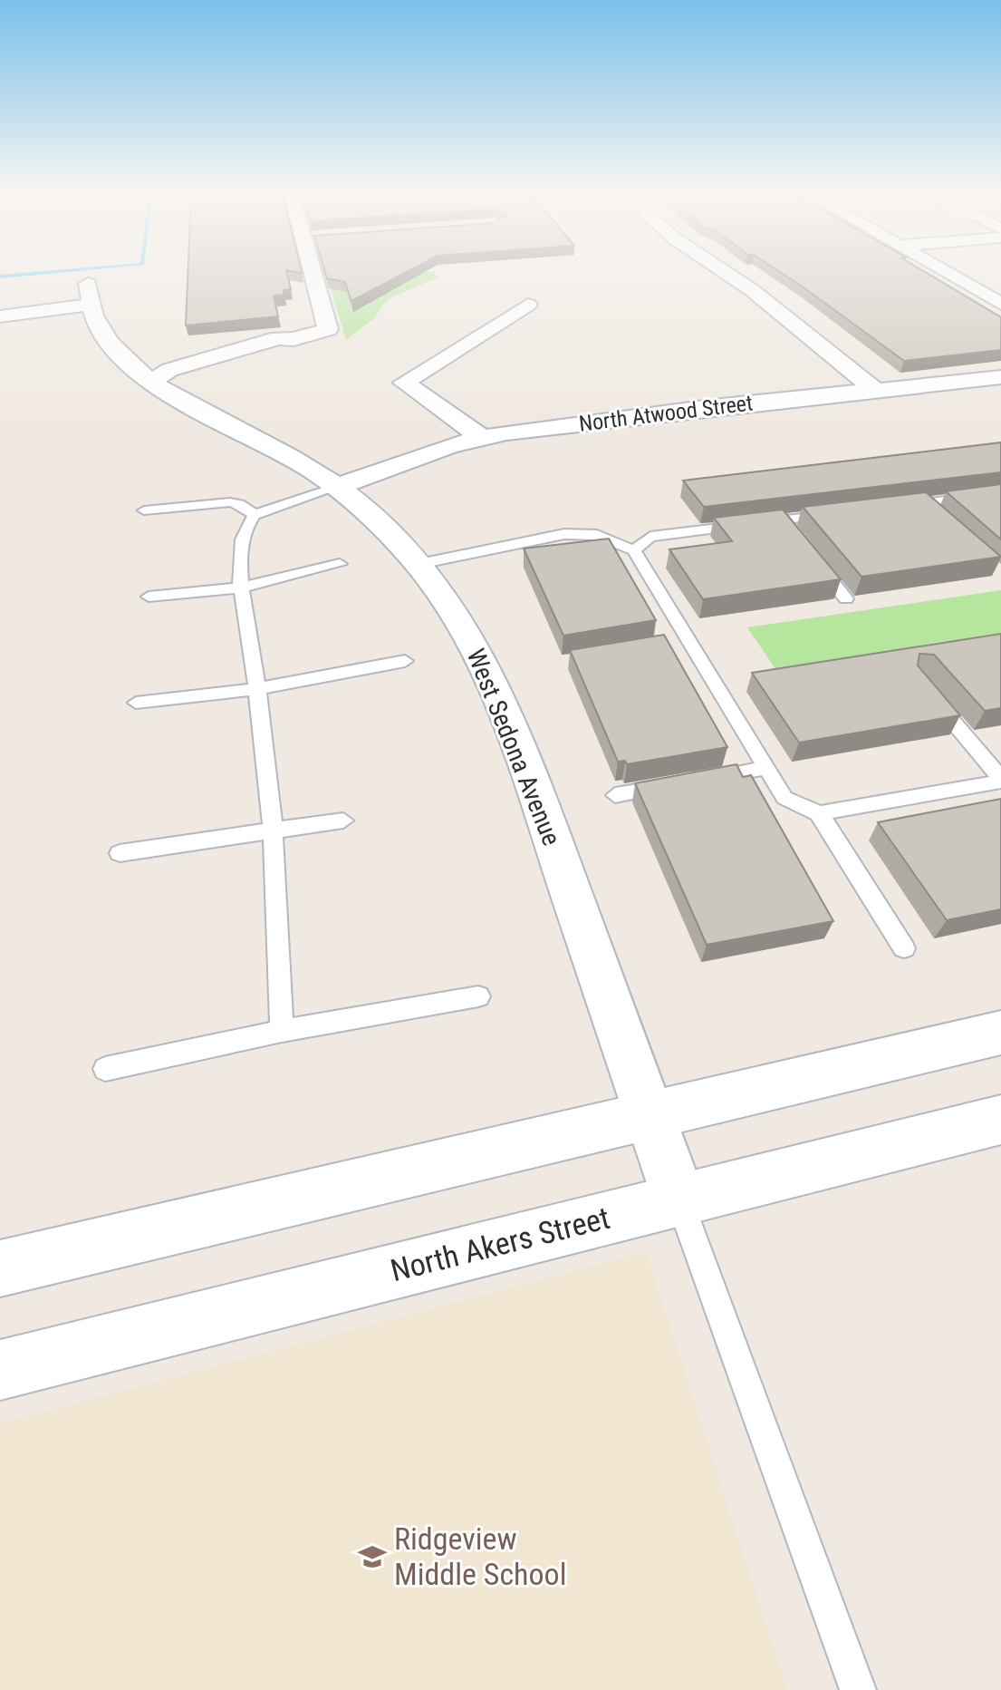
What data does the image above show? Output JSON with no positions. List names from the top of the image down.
{
  "streets": {
    "street": ["North Atwood Street", "West Sedona Avenue", "North Akers Street"]
  },
  "crossings": [
    ["North Atwood Street", "West Sedona Avenue"],
    ["West Sedona Avenue", "North Akers Street"]
  ],
  "places": {
    "school or university": ["Ridgeview Middle School"]
  }
}
